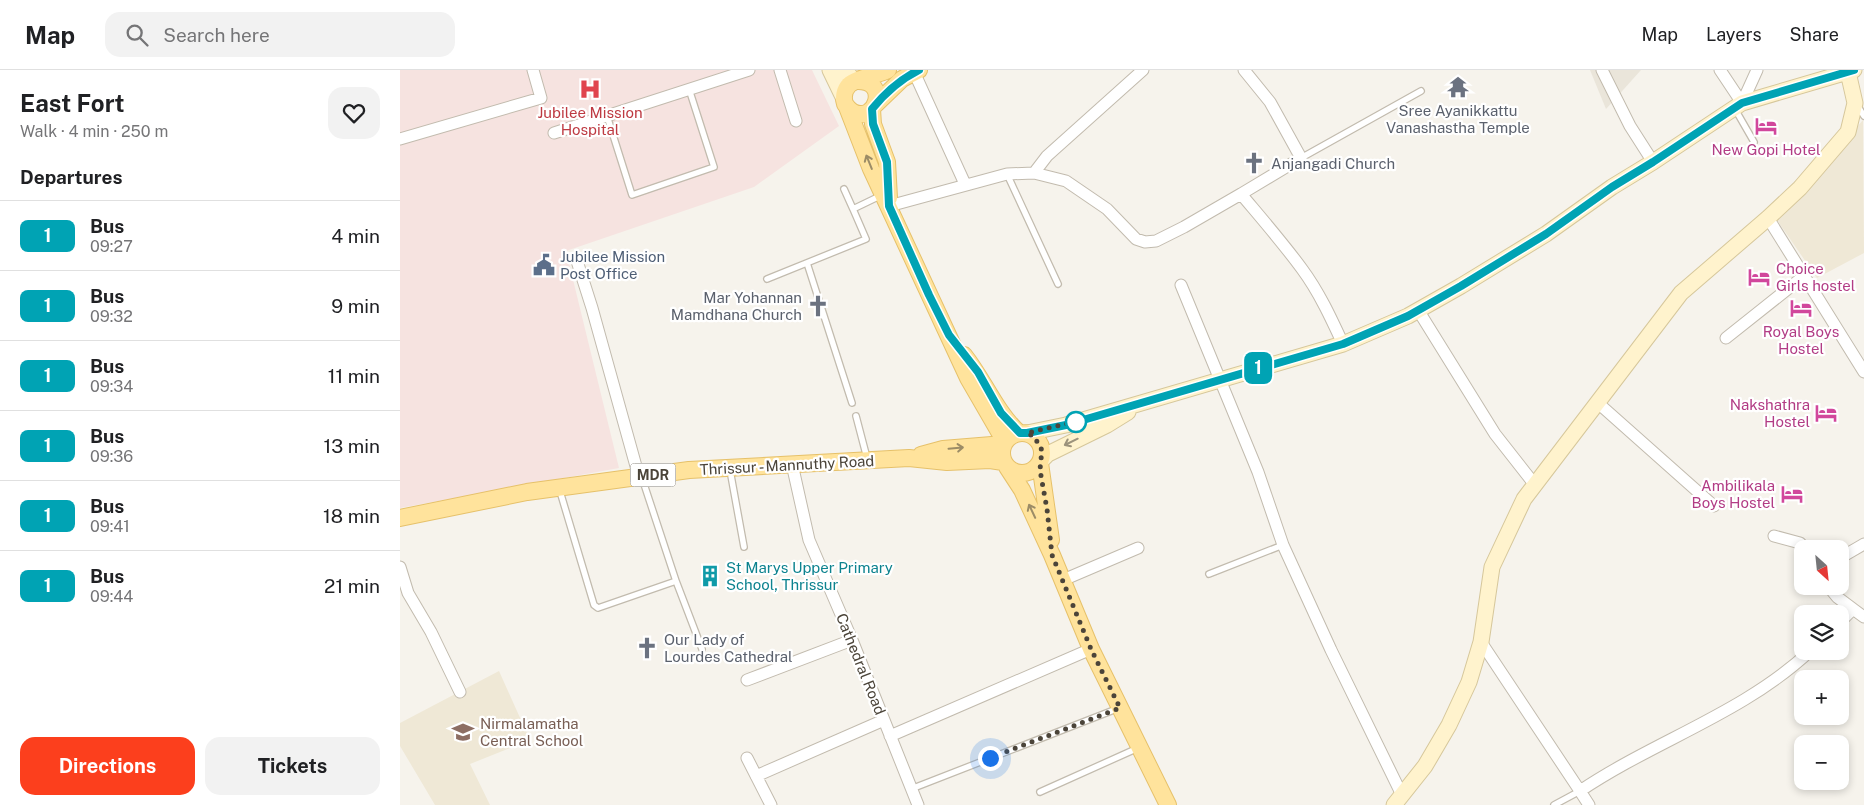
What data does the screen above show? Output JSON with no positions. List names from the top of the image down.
{
  "streets": {
    "main road": ["Thrissur - Mannuthy Road", "MDR"],
    "street": ["Cathedral Road"]
  },
  "crossings": [
    ["Thrissur - Mannuthy Road", "MDR"],
    ["Thrissur - Mannuthy Road", "Cathedral Road"]
  ],
  "places": {
    "temple": ["Sree Ayanikkattu Vanashastha Temple"],
    "hospital": ["Jubilee Mission Hospital"],
    "hotel": [
      "New Gopi Hotel",
      "Choice Girls hostel",
      "Royal Boys Hostel",
      "Nakshathra Hostel",
      "Ambilikala Boys Hostel"
    ],
    "church": ["Anjangadi Church", "Mar Yohannan Mamdhana Church", "Our Lady of Lourdes Cathedral"],
    "public building": ["Jubilee Mission Post Office"],
    "building": ["St Marys Upper Primary School, Thrissur"],
    "school or university": ["Nirmalamatha Central School"]
  },
  "lines": ["bus line 1"],
  "north": "bottom right",
  "page": {
    "header": "Map",
    "search": "Search here",
    "nav": ["Map", "Layers", "Share"],
    "heading": [
      ["East Fort", "Walk · 4 min · 250 m"],
      "Departures"
    ],
    "on_map": "1",
    "list": [
      {
        "mark": "1",
        "name": "Bus",
        "note": "09:27",
        "value": "4 min"
      },
      {
        "mark": "1",
        "name": "Bus",
        "note": "09:32",
        "value": "9 min"
      },
      {
        "mark": "1",
        "name": "Bus",
        "note": "09:34",
        "value": "11 min"
      },
      {
        "mark": "1",
        "name": "Bus",
        "note": "09:36",
        "value": "13 min"
      },
      {
        "mark": "1",
        "name": "Bus",
        "note": "09:41",
        "value": "18 min"
      },
      {
        "mark": "1",
        "name": "Bus",
        "note": "09:44",
        "value": "21 min"
      }
    ],
    "map_buttons": ["+", "−"],
    "buttons": ["Directions", "Tickets"]
  }
}
